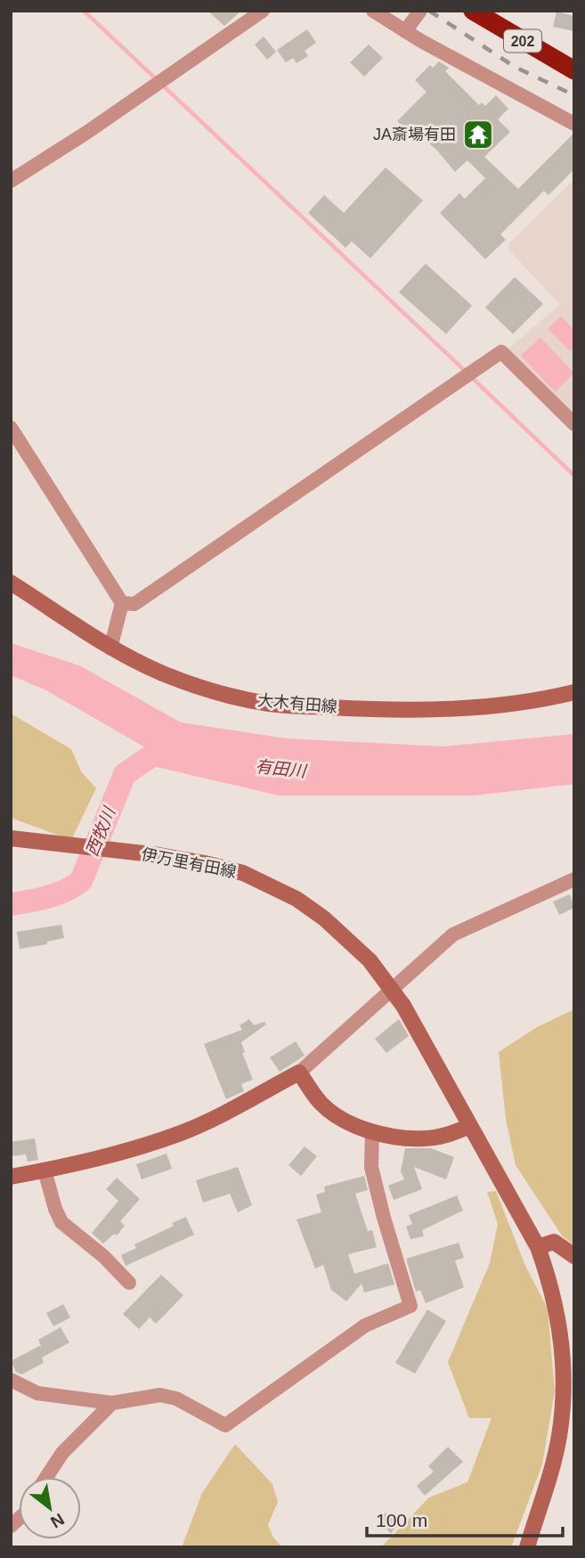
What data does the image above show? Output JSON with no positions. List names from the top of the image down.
{
  "streets": {
    "highway": ["202"],
    "main road": ["大木有田線", "伊万里有田線"]
  },
  "water": ["有田川", "西牧川"],
  "places": {
    "temple": ["JA斎場有田"]
  },
  "scale_bar": "100 m",
  "north": "bottom right"
}
